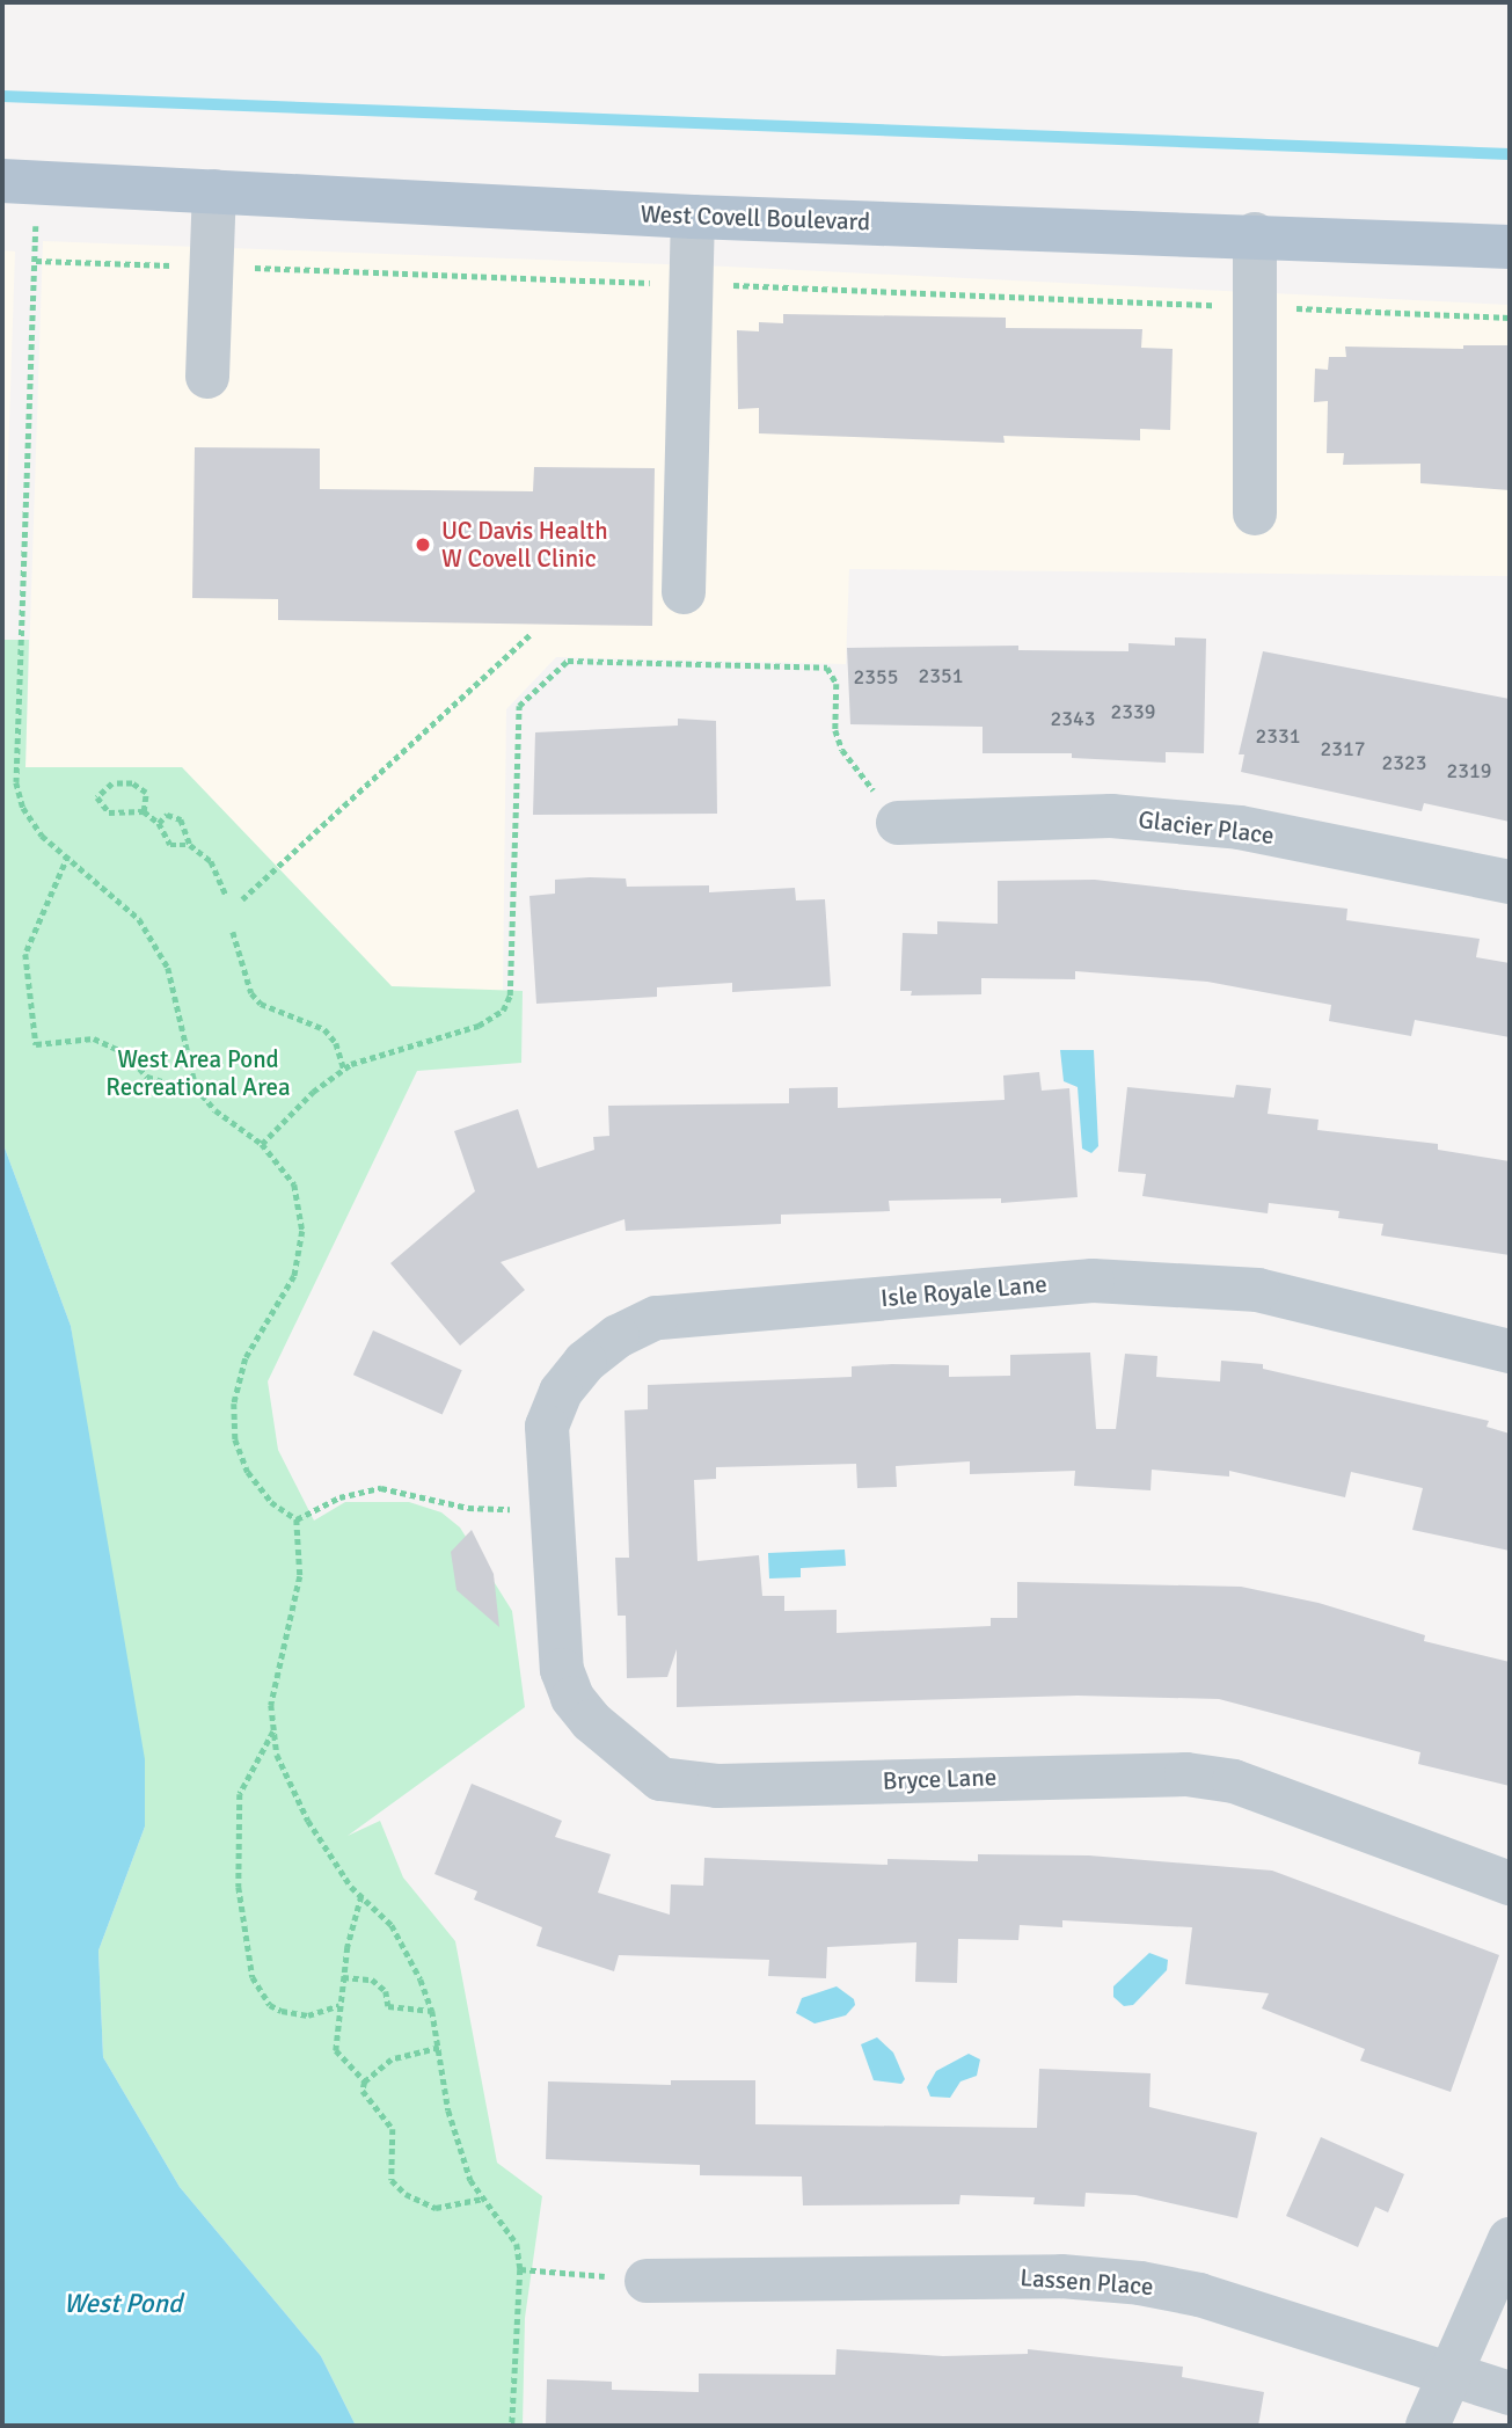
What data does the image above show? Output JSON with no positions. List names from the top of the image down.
{
  "streets": {
    "main road": ["West Covell Boulevard"],
    "street": [
      "Glacier Place",
      "Isle Royale Lane",
      "Bryce Lane",
      "Lassen Place"
    ]
  },
  "crossings": [
    ["Isle Royale Lane", "Bryce Lane"]
  ],
  "water": ["West Pond"],
  "parks": ["West Area Pond Recreational Area"],
  "places": ["UC Davis Health W Covell Clinic"],
  "house_numbers": [
    "2351",
    "2355",
    "2339",
    "2343",
    "2331",
    "2317",
    "2323",
    "2319"
  ]
}
